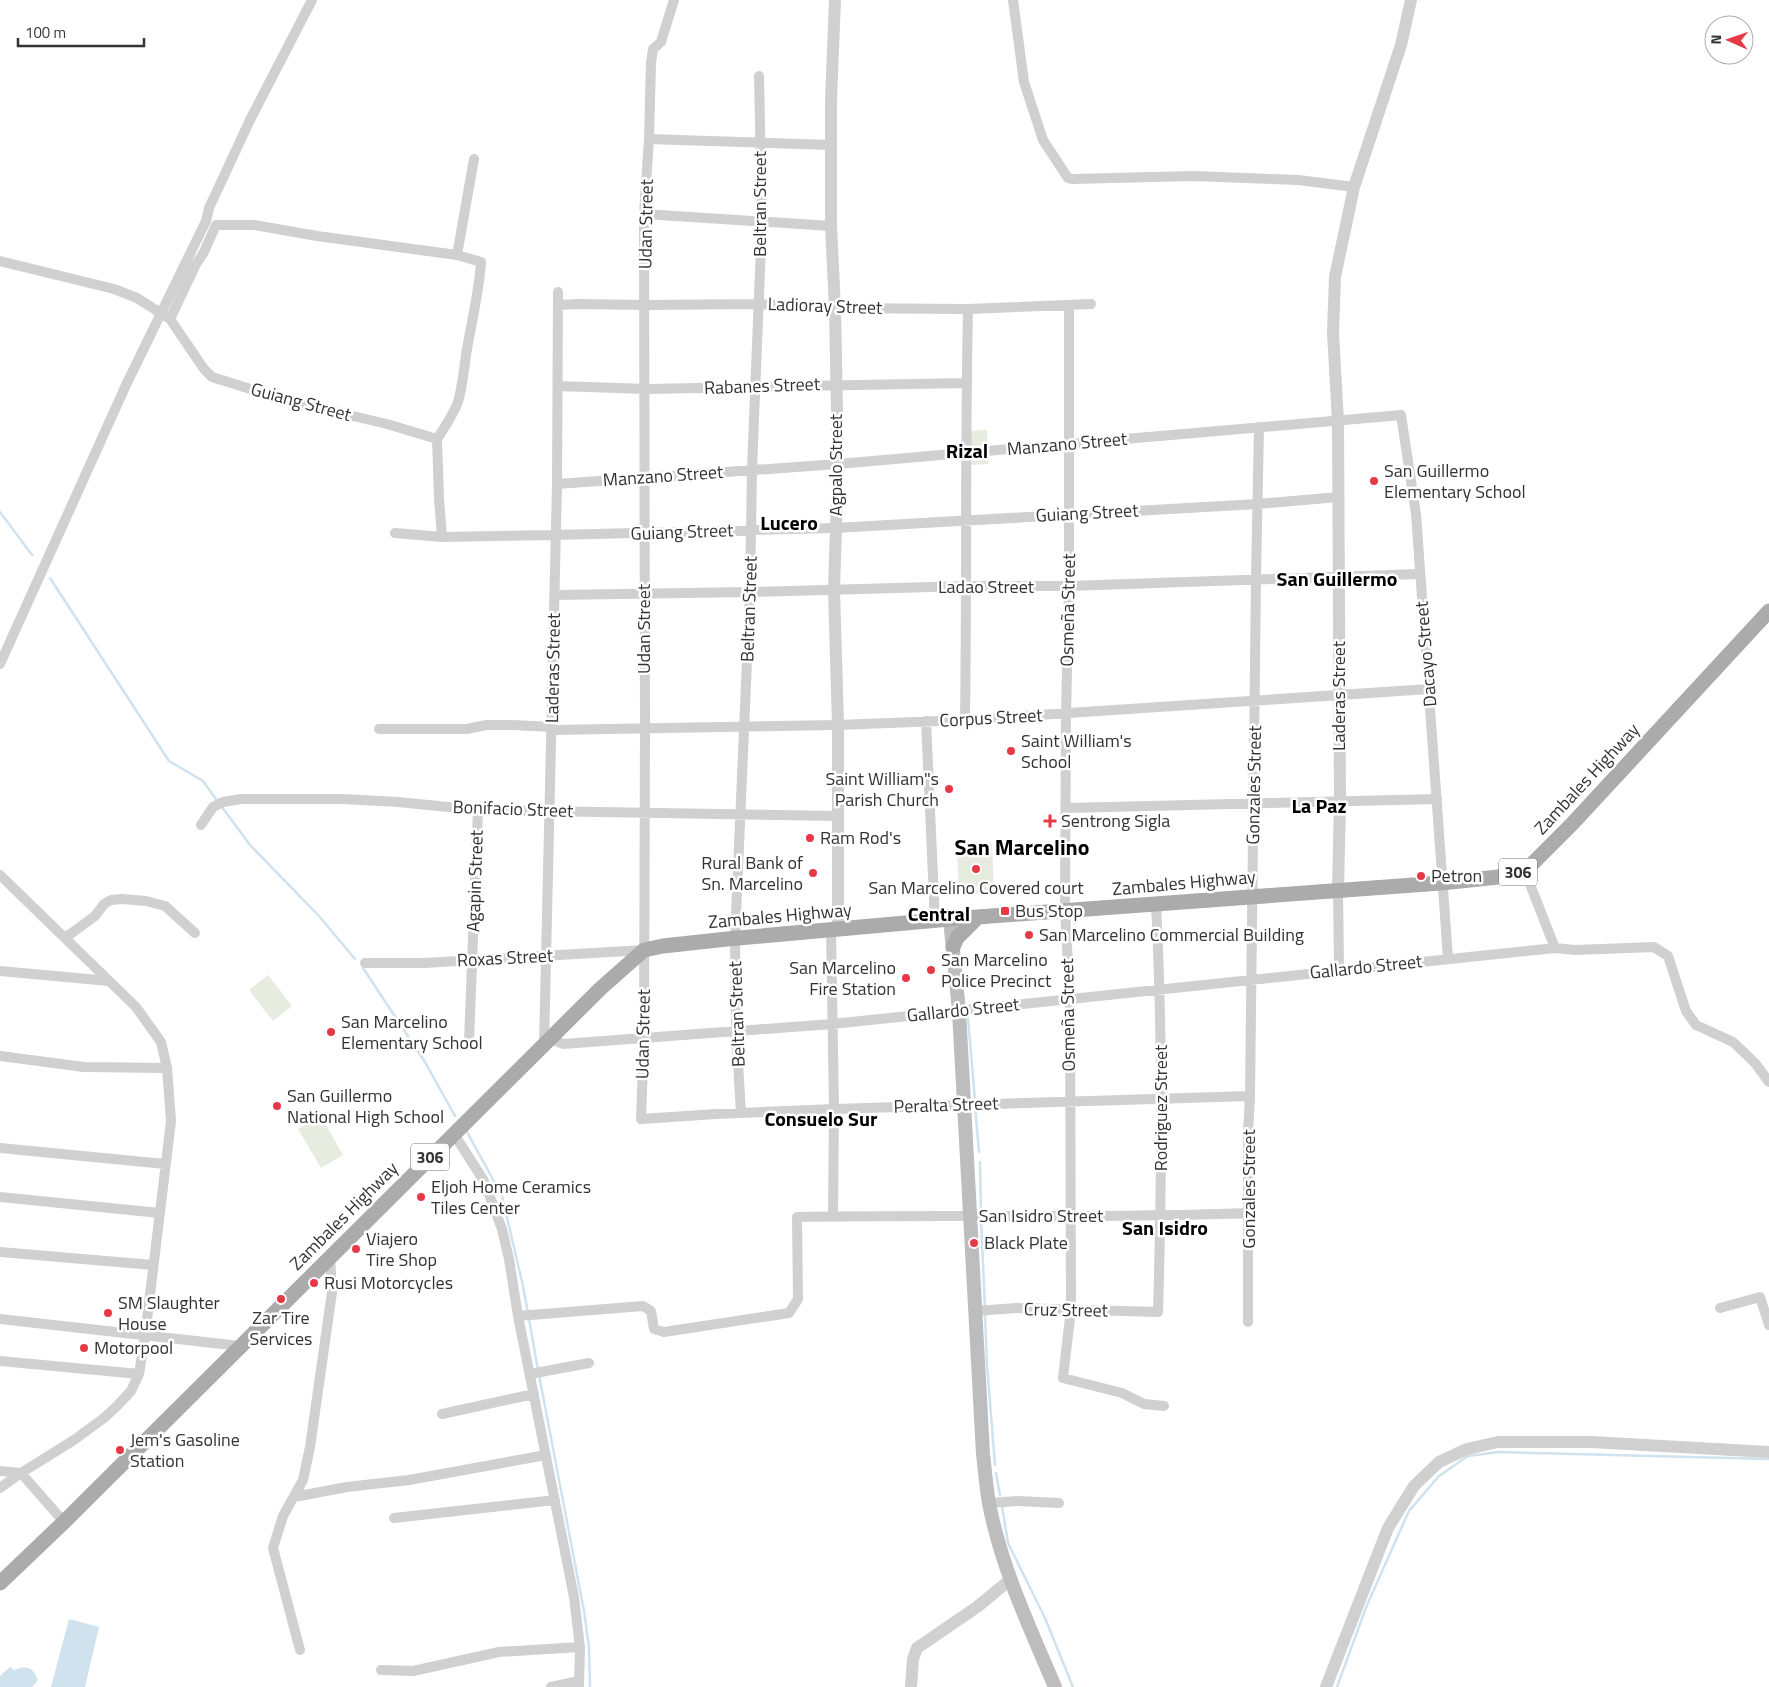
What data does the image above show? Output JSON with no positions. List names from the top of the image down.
{
  "streets": {
    "main road": ["Zambales Highway", "306"],
    "street": [
      "Beltran Street",
      "Udan Street",
      "Ladioray Street",
      "Rabanes Street",
      "Guiang Street",
      "Manzano Street",
      "Agpalo Street",
      "Ladao Street",
      "Osmeña Street",
      "Dacayo Street",
      "Laderas Street",
      "Corpus Street",
      "Gonzales Street",
      "Bonifacio Street",
      "Agapin Street",
      "Roxas Street",
      "Gallardo Street",
      "Peralta Street",
      "Rodriguez Street",
      "San Isidro Street",
      "Cruz Street"
    ]
  },
  "crossings": [
    ["Beltran Street", "Ladioray Street"],
    ["Beltran Street", "Rabanes Street"],
    ["Beltran Street", "Guiang Street"],
    ["Beltran Street", "Manzano Street"],
    ["Beltran Street", "Ladao Street"],
    ["Beltran Street", "Corpus Street"],
    ["Beltran Street", "Zambales Highway"],
    ["Beltran Street", "Bonifacio Street"],
    ["Beltran Street", "Gallardo Street"],
    ["Beltran Street", "Peralta Street"],
    ["Udan Street", "Ladioray Street"],
    ["Udan Street", "Rabanes Street"],
    ["Udan Street", "Guiang Street"],
    ["Udan Street", "Manzano Street"],
    ["Udan Street", "Ladao Street"],
    ["Udan Street", "Corpus Street"],
    ["Udan Street", "Zambales Highway"],
    ["Udan Street", "Bonifacio Street"],
    ["Udan Street", "Roxas Street"],
    ["Udan Street", "Gallardo Street"],
    ["Udan Street", "Peralta Street"],
    ["Ladioray Street", "Agpalo Street"],
    ["Ladioray Street", "Osmeña Street"],
    ["Ladioray Street", "Laderas Street"],
    ["Rabanes Street", "Agpalo Street"],
    ["Rabanes Street", "Laderas Street"],
    ["Guiang Street", "Agpalo Street"],
    ["Guiang Street", "Osmeña Street"],
    ["Guiang Street", "Laderas Street"],
    ["Guiang Street", "Gonzales Street"],
    ["Manzano Street", "Agpalo Street"],
    ["Manzano Street", "Osmeña Street"],
    ["Manzano Street", "Dacayo Street"],
    ["Manzano Street", "Laderas Street"],
    ["Manzano Street", "Gonzales Street"],
    ["Agpalo Street", "Ladao Street"],
    ["Agpalo Street", "Corpus Street"],
    ["Agpalo Street", "Zambales Highway"],
    ["Agpalo Street", "Bonifacio Street"],
    ["Agpalo Street", "Gallardo Street"],
    ["Agpalo Street", "Peralta Street"],
    ["Agpalo Street", "San Isidro Street"],
    ["Ladao Street", "Osmeña Street"],
    ["Ladao Street", "Dacayo Street"],
    ["Ladao Street", "Laderas Street"],
    ["Ladao Street", "Gonzales Street"],
    ["Osmeña Street", "Corpus Street"],
    ["Osmeña Street", "Zambales Highway"],
    ["Osmeña Street", "Gallardo Street"],
    ["Osmeña Street", "Peralta Street"],
    ["Osmeña Street", "San Isidro Street"],
    ["Osmeña Street", "Cruz Street"],
    ["Dacayo Street", "Laderas Street"],
    ["Dacayo Street", "Corpus Street"],
    ["Dacayo Street", "Zambales Highway"],
    ["Dacayo Street", "Gallardo Street"],
    ["Laderas Street", "Corpus Street"],
    ["Laderas Street", "Zambales Highway"],
    ["Laderas Street", "Bonifacio Street"],
    ["Laderas Street", "Roxas Street"],
    ["Laderas Street", "Gallardo Street"],
    ["Corpus Street", "Gonzales Street"],
    ["Zambales Highway", "Gonzales Street"],
    ["Zambales Highway", "Roxas Street"],
    ["Zambales Highway", "Gallardo Street"],
    ["Zambales Highway", "Rodriguez Street"],
    ["Gonzales Street", "Gallardo Street"],
    ["Gonzales Street", "Peralta Street"],
    ["Gonzales Street", "San Isidro Street"],
    ["Bonifacio Street", "Agapin Street"],
    ["Agapin Street", "Roxas Street"],
    ["Gallardo Street", "Rodriguez Street"],
    ["Peralta Street", "Rodriguez Street"],
    ["Rodriguez Street", "San Isidro Street"],
    ["Rodriguez Street", "Cruz Street"]
  ],
  "districts": [
    "Rizal",
    "Lucero",
    "San Guillermo",
    "La Paz",
    "San Marcelino",
    "Central",
    "Consuelo Sur",
    "San Isidro"
  ],
  "places": {
    "other": [
      "San Guillermo Elementary School",
      "Saint William's School",
      "Saint William\"s Parish Church",
      "Ram Rod's",
      "San Marcelino Covered court",
      "Rural Bank of Sn. Marcelino",
      "Petron",
      "San Marcelino Commercial Building",
      "San Marcelino Police Precinct",
      "San Marcelino Fire Station",
      "San Marcelino Elementary School",
      "San Guillermo National High School",
      "Eljoh Home Ceramics Tiles Center",
      "Black Plate",
      "Viajero Tire Shop",
      "Rusi Motorcycles",
      "Zar Tire Services",
      "SM Slaughter House",
      "Motorpool",
      "Jem's Gasoline Station"
    ],
    "health": ["Sentrong Sigla"],
    "transit": ["Bus Stop"]
  },
  "scale_bar": "100 m",
  "north": "left"
}
